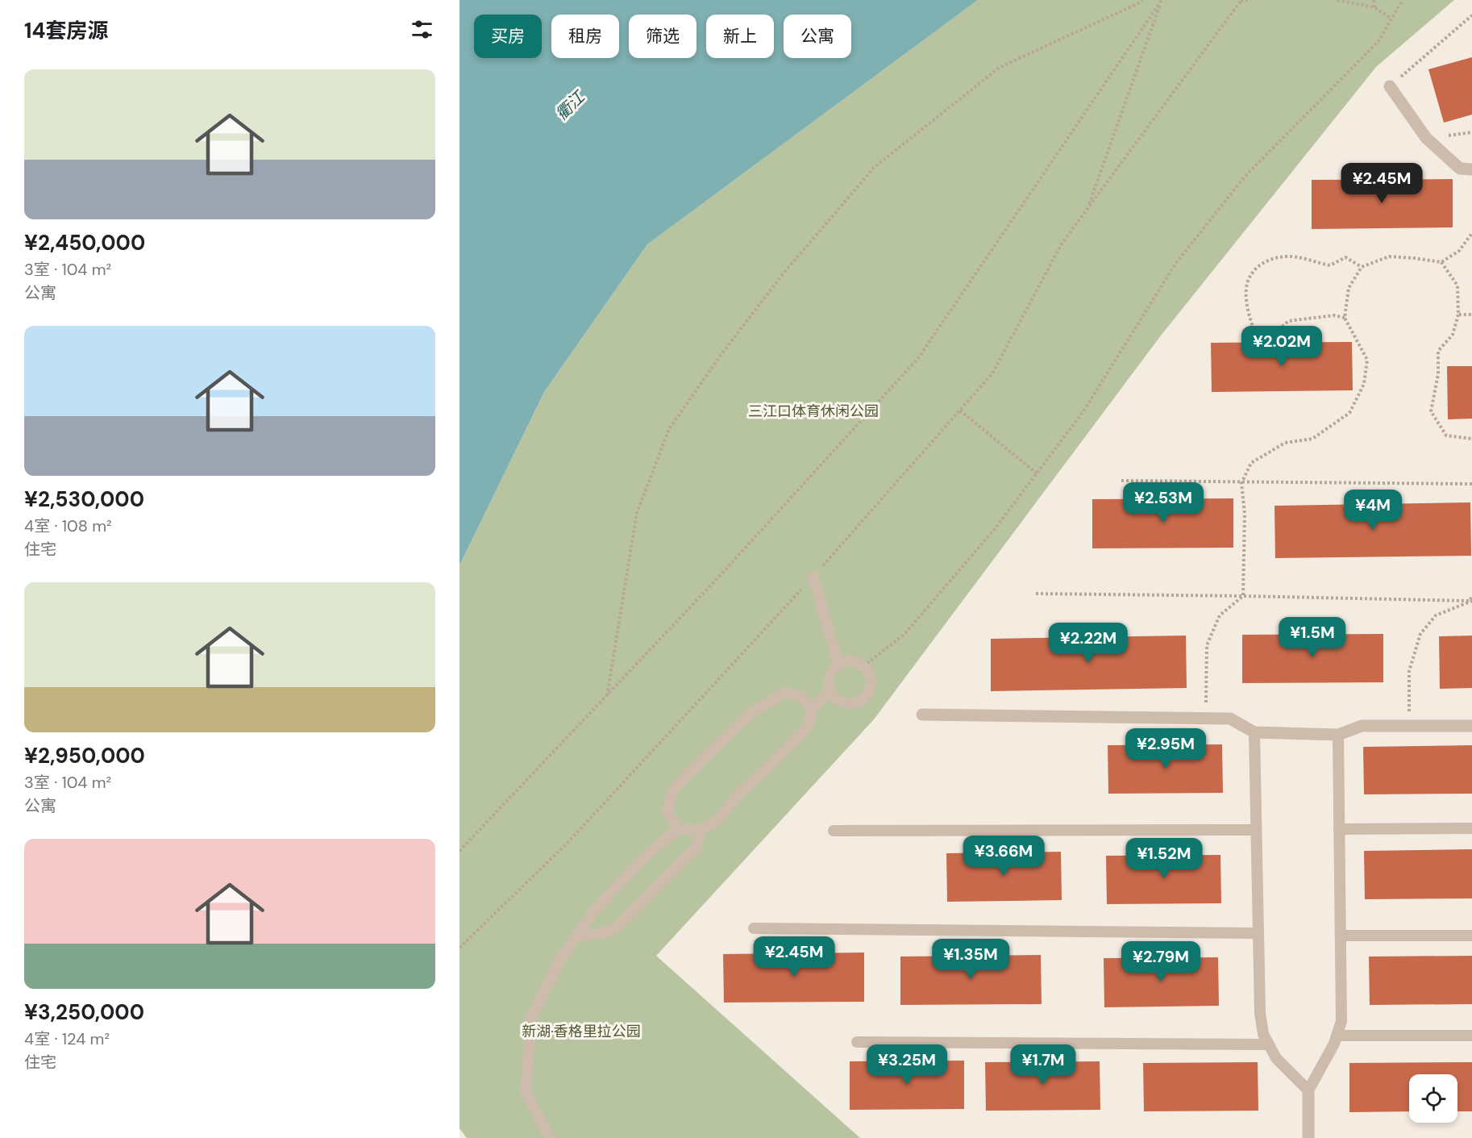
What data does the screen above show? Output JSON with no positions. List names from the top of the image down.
{
  "water": ["衢江"],
  "parks": ["三江口体育休闲公园", "新湖·香格里拉公园"],
  "page": {
    "heading": "14套房源",
    "chip": [
      "买房",
      "租房",
      "筛选",
      "新上",
      "公寓"
    ],
    "list": [
      {
        "name": "¥2,450,000",
        "note": "3室 · 104 m² · 公寓"
      },
      {
        "name": "¥2,530,000",
        "note": "4室 · 108 m² · 住宅"
      },
      {
        "name": "¥2,950,000",
        "note": "3室 · 104 m² · 公寓"
      },
      {
        "name": "¥3,250,000",
        "note": "4室 · 124 m² · 住宅"
      }
    ],
    "price": [
      "¥2.45M",
      "¥2.02M",
      "¥2.53M",
      "¥4M",
      "¥1.5M",
      "¥2.22M",
      "¥2.95M",
      "¥3.66M",
      "¥1.52M",
      "¥2.45M",
      "¥1.35M",
      "¥2.79M",
      "¥3.25M",
      "¥1.7M"
    ]
  }
}
